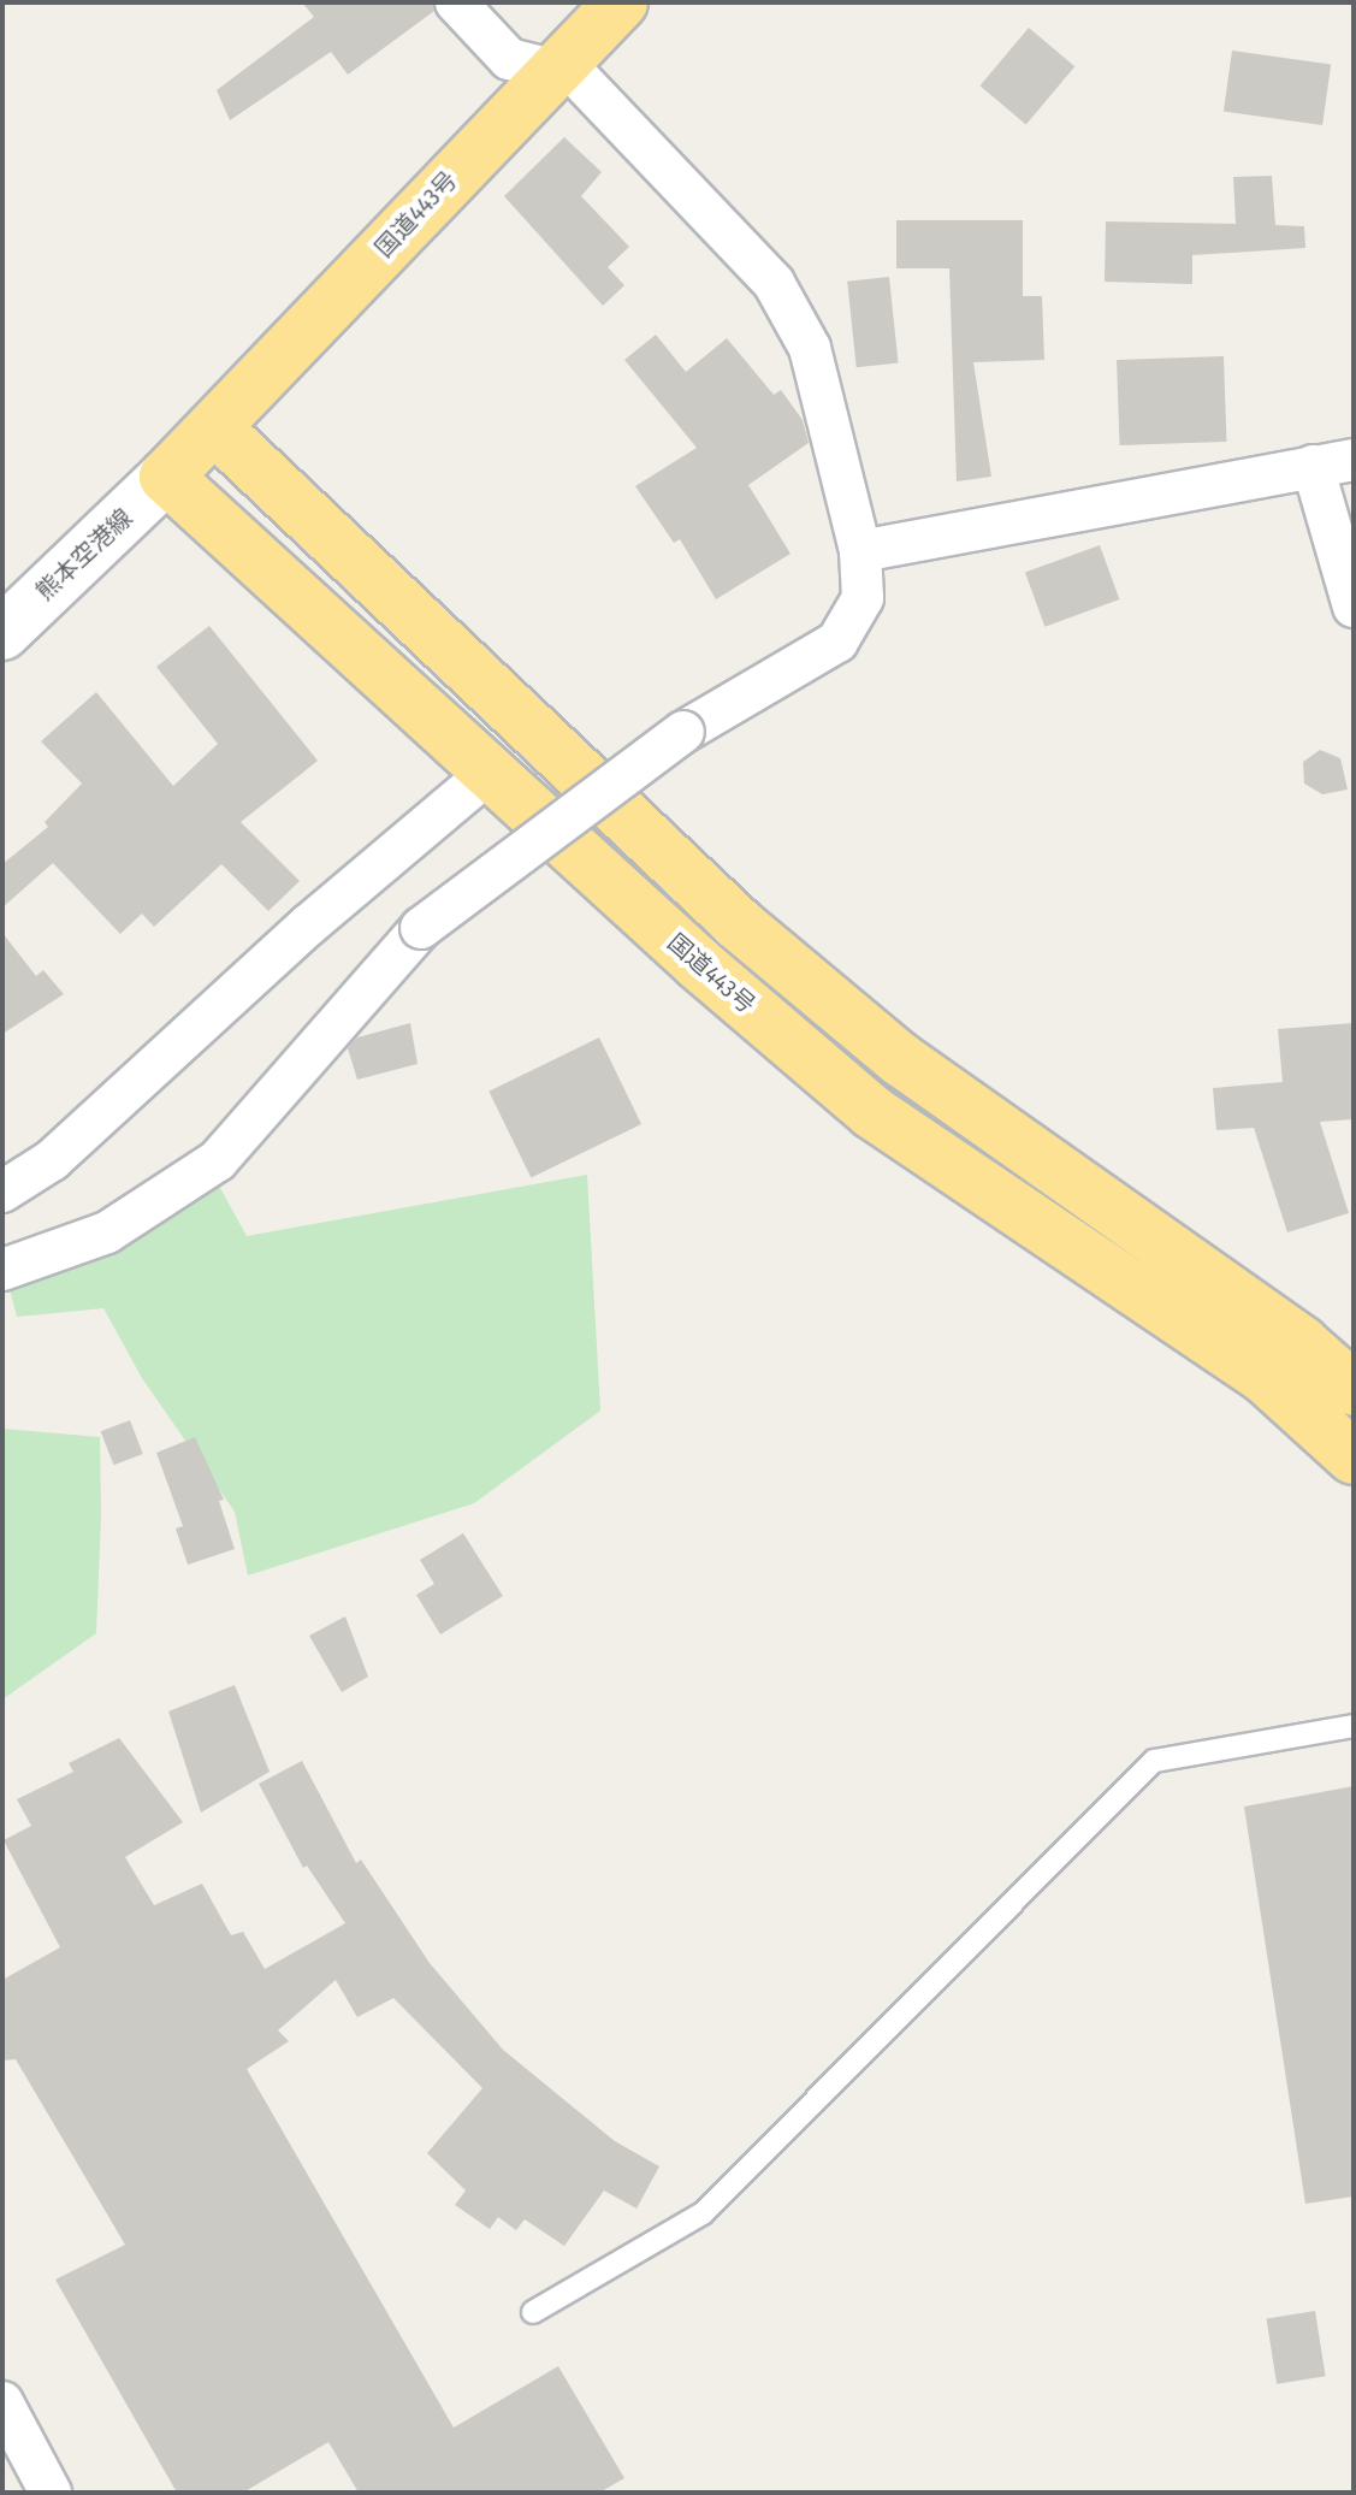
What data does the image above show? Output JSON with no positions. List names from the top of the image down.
{
  "streets": {
    "highway": ["国道443号"],
    "main road": ["熊本空港線"]
  },
  "crossings": [
    ["国道443号", "熊本空港線"]
  ]
}
